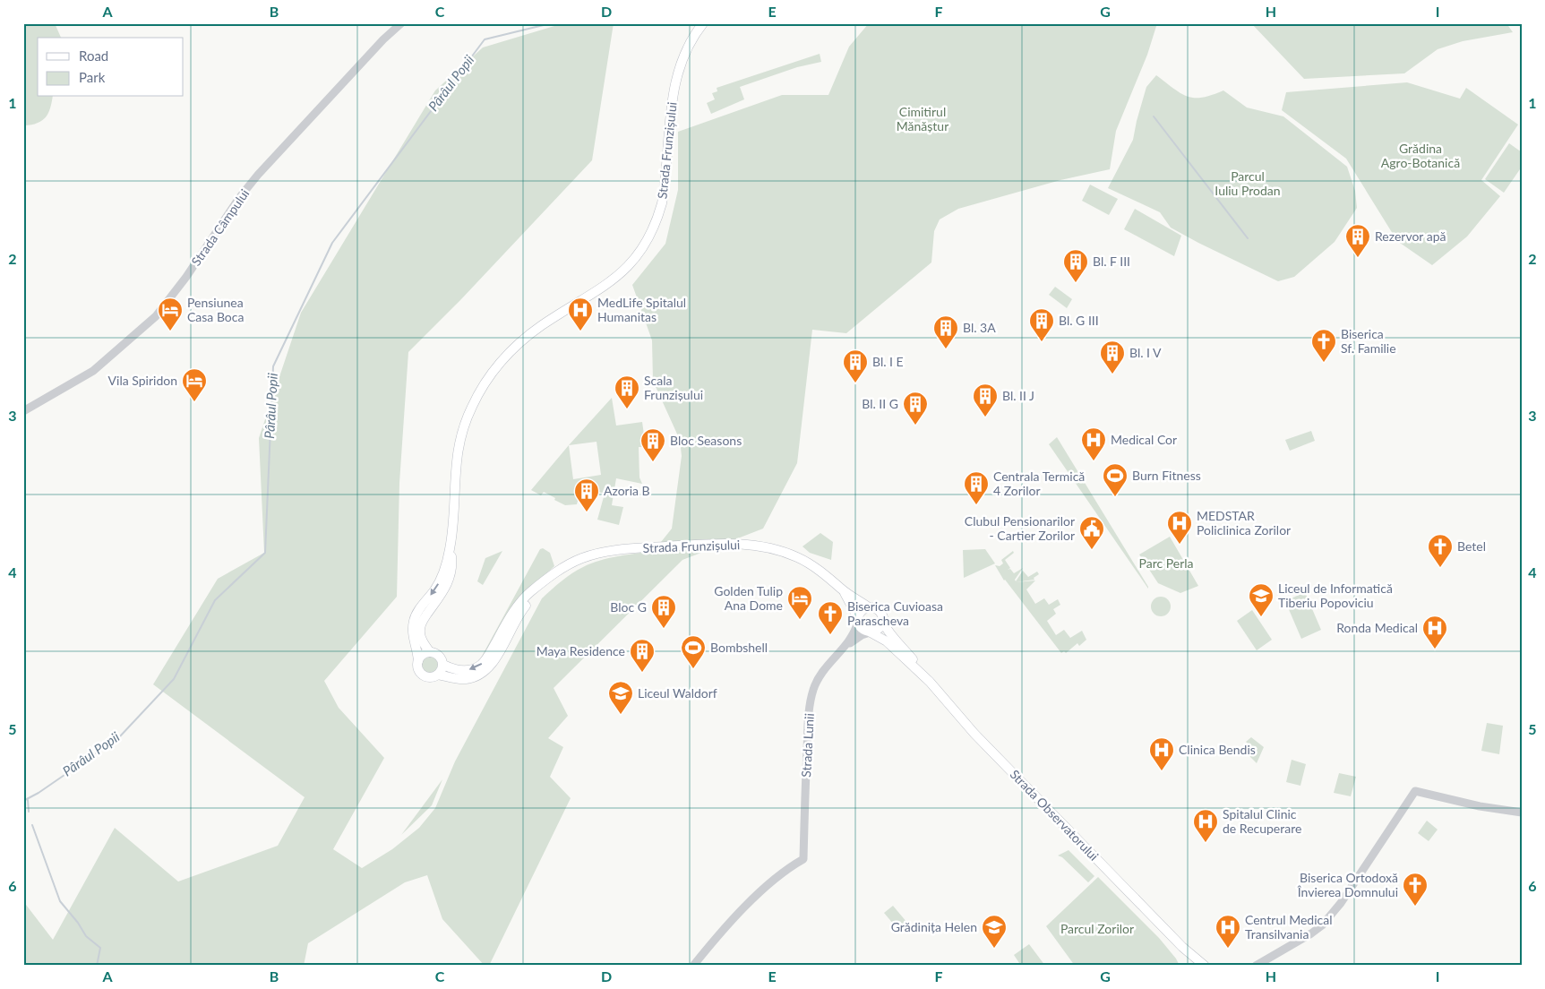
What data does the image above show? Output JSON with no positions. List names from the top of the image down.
{
  "streets": {
    "main road": ["Strada Frunzișului", "Strada Observatorului"],
    "street": ["Strada Câmpului", "Strada Lunii"]
  },
  "crossings": [
    ["Strada Frunzișului", "Strada Lunii"],
    ["Strada Frunzișului", "Strada Observatorului"],
    ["Strada Lunii", "Strada Observatorului"]
  ],
  "water": ["Pârâul Popii"],
  "parks": [
    "Cimitirul Mănăștur",
    "Grădina Agro-Botanică",
    "Parcul Iuliu Prodan",
    "Parc Perla",
    "Parcul Zorilor"
  ],
  "places": {
    "building": [
      "Rezervor apă",
      "Bl. F III",
      "Bl. G III",
      "Bl. 3A",
      "Bl. I V",
      "Bl. I E",
      "Scala Frunzișului",
      "Bl. II J",
      "Bl. II G",
      "Bloc Seasons",
      "Centrala Termică 4 Zorilor",
      "Azoria B",
      "Bloc G",
      "Maya Residence"
    ],
    "hotel": ["Pensiunea Casa Boca", "Vila Spiridon", "Golden Tulip Ana Dome"],
    "hospital": [
      "MedLife Spitalul Humanitas",
      "Medical Cor",
      "MEDSTAR Policlinica Zorilor",
      "Ronda Medical",
      "Clinica Bendis",
      "Spitalul Clinic de Recuperare",
      "Centrul Medical Transilvania"
    ],
    "church": [
      "Biserica Sf. Familie",
      "Betel",
      "Biserica Cuvioasa Parascheva",
      "Biserica Ortodoxă Învierea Domnului"
    ],
    "sports": ["Burn Fitness", "Bombshell"],
    "public building": ["Clubul Pensionarilor - Cartier Zorilor"],
    "school or university": ["Liceul de Informatică Tiberiu Popoviciu", "Liceul Waldorf", "Grădinița Helen"]
  },
  "legend": ["Road", "Park"],
  "grid": {
    "columns": [
      "A",
      "B",
      "C",
      "D",
      "E",
      "F",
      "G",
      "H",
      "I"
    ],
    "rows": [
      "1",
      "2",
      "3",
      "4",
      "5",
      "6"
    ]
  }
}
